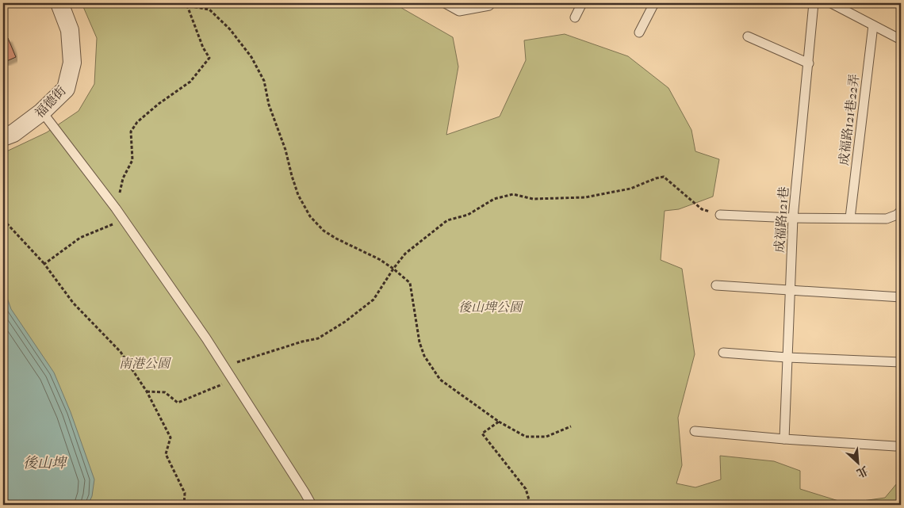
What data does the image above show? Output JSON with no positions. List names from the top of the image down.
{
  "streets": {
    "street": ["福德街"],
    "lane": ["成福路121巷22弄", "成福路121巷"]
  },
  "water": ["後山埤"],
  "parks": ["後山埤公園", "南港公園"],
  "north": "bottom right"
}
